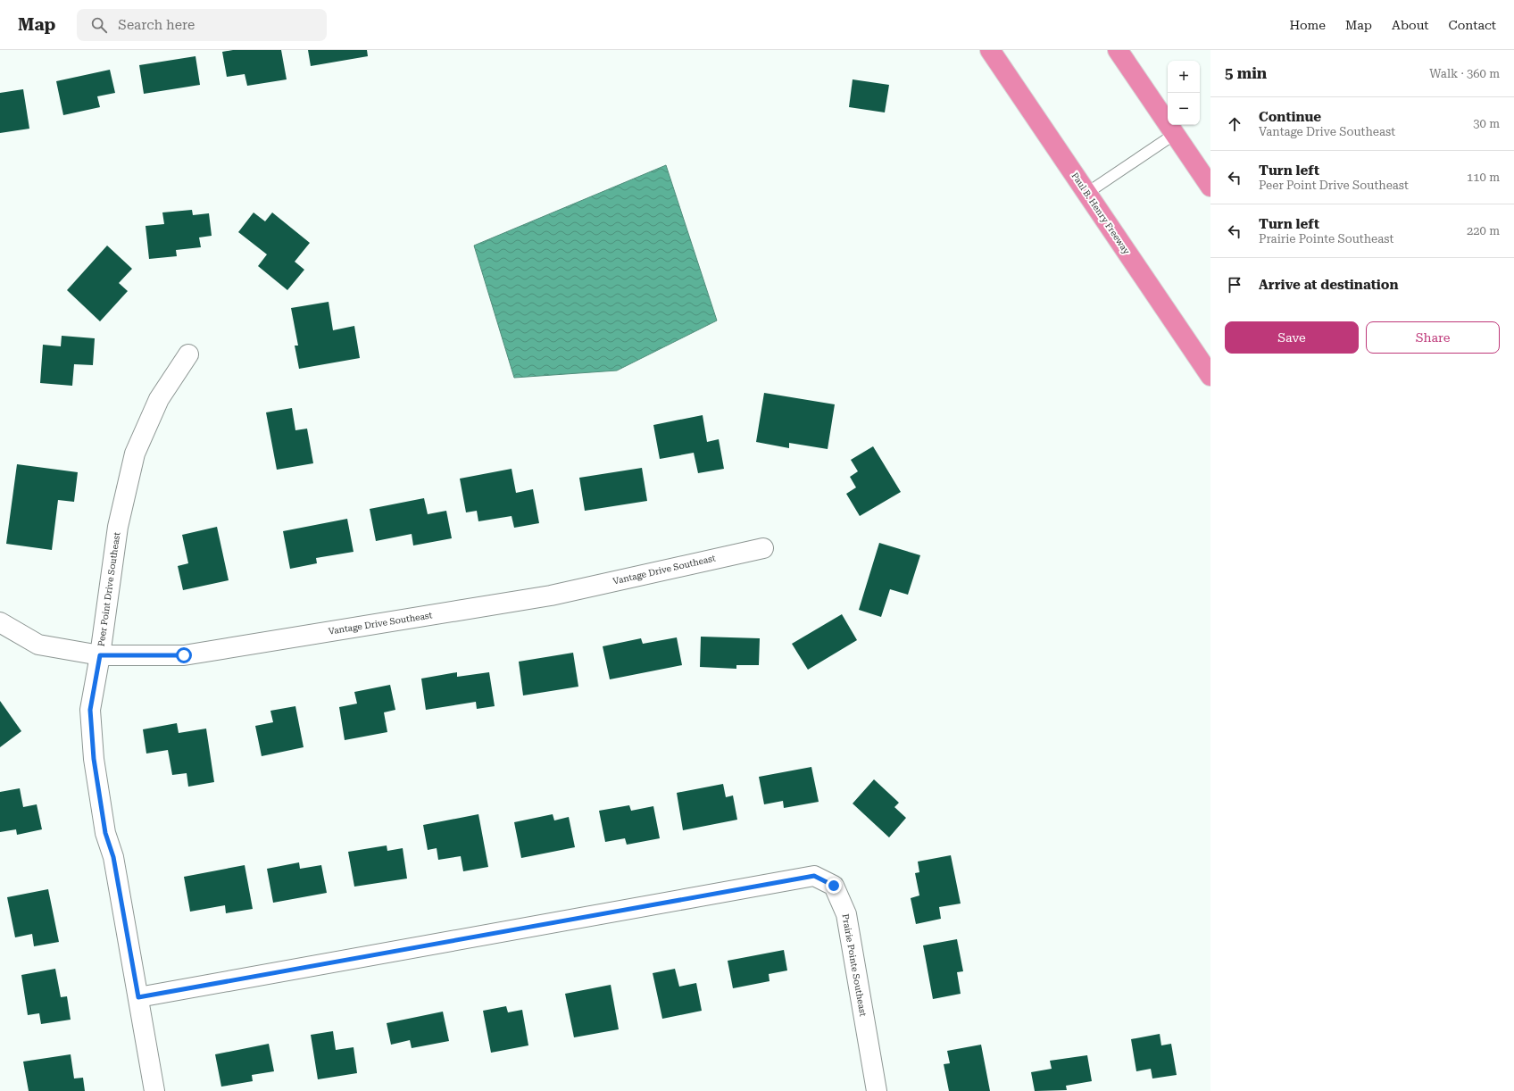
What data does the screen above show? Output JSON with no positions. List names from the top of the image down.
{
  "streets": {
    "highway": ["Paul B. Henry Freeway"],
    "street": ["Vantage Drive Southeast", "Peer Point Drive Southeast", "Prairie Pointe Southeast"]
  },
  "crossings": [
    ["Vantage Drive Southeast", "Peer Point Drive Southeast"],
    ["Peer Point Drive Southeast", "Prairie Pointe Southeast"]
  ],
  "page": {
    "header": "Map",
    "search": "Search here",
    "nav": [
      "Home",
      "Map",
      "About",
      "Contact"
    ],
    "heading": ["5 min", "Walk · 360 m"],
    "map_buttons": ["+", "−"],
    "list": [
      ["Continue", "Vantage Drive Southeast", "30 m"],
      ["Turn left", "Peer Point Drive Southeast", "110 m"],
      ["Turn left", "Prairie Pointe Southeast", "220 m"],
      "Arrive at destination"
    ],
    "buttons": ["Save", "Share"]
  }
}
